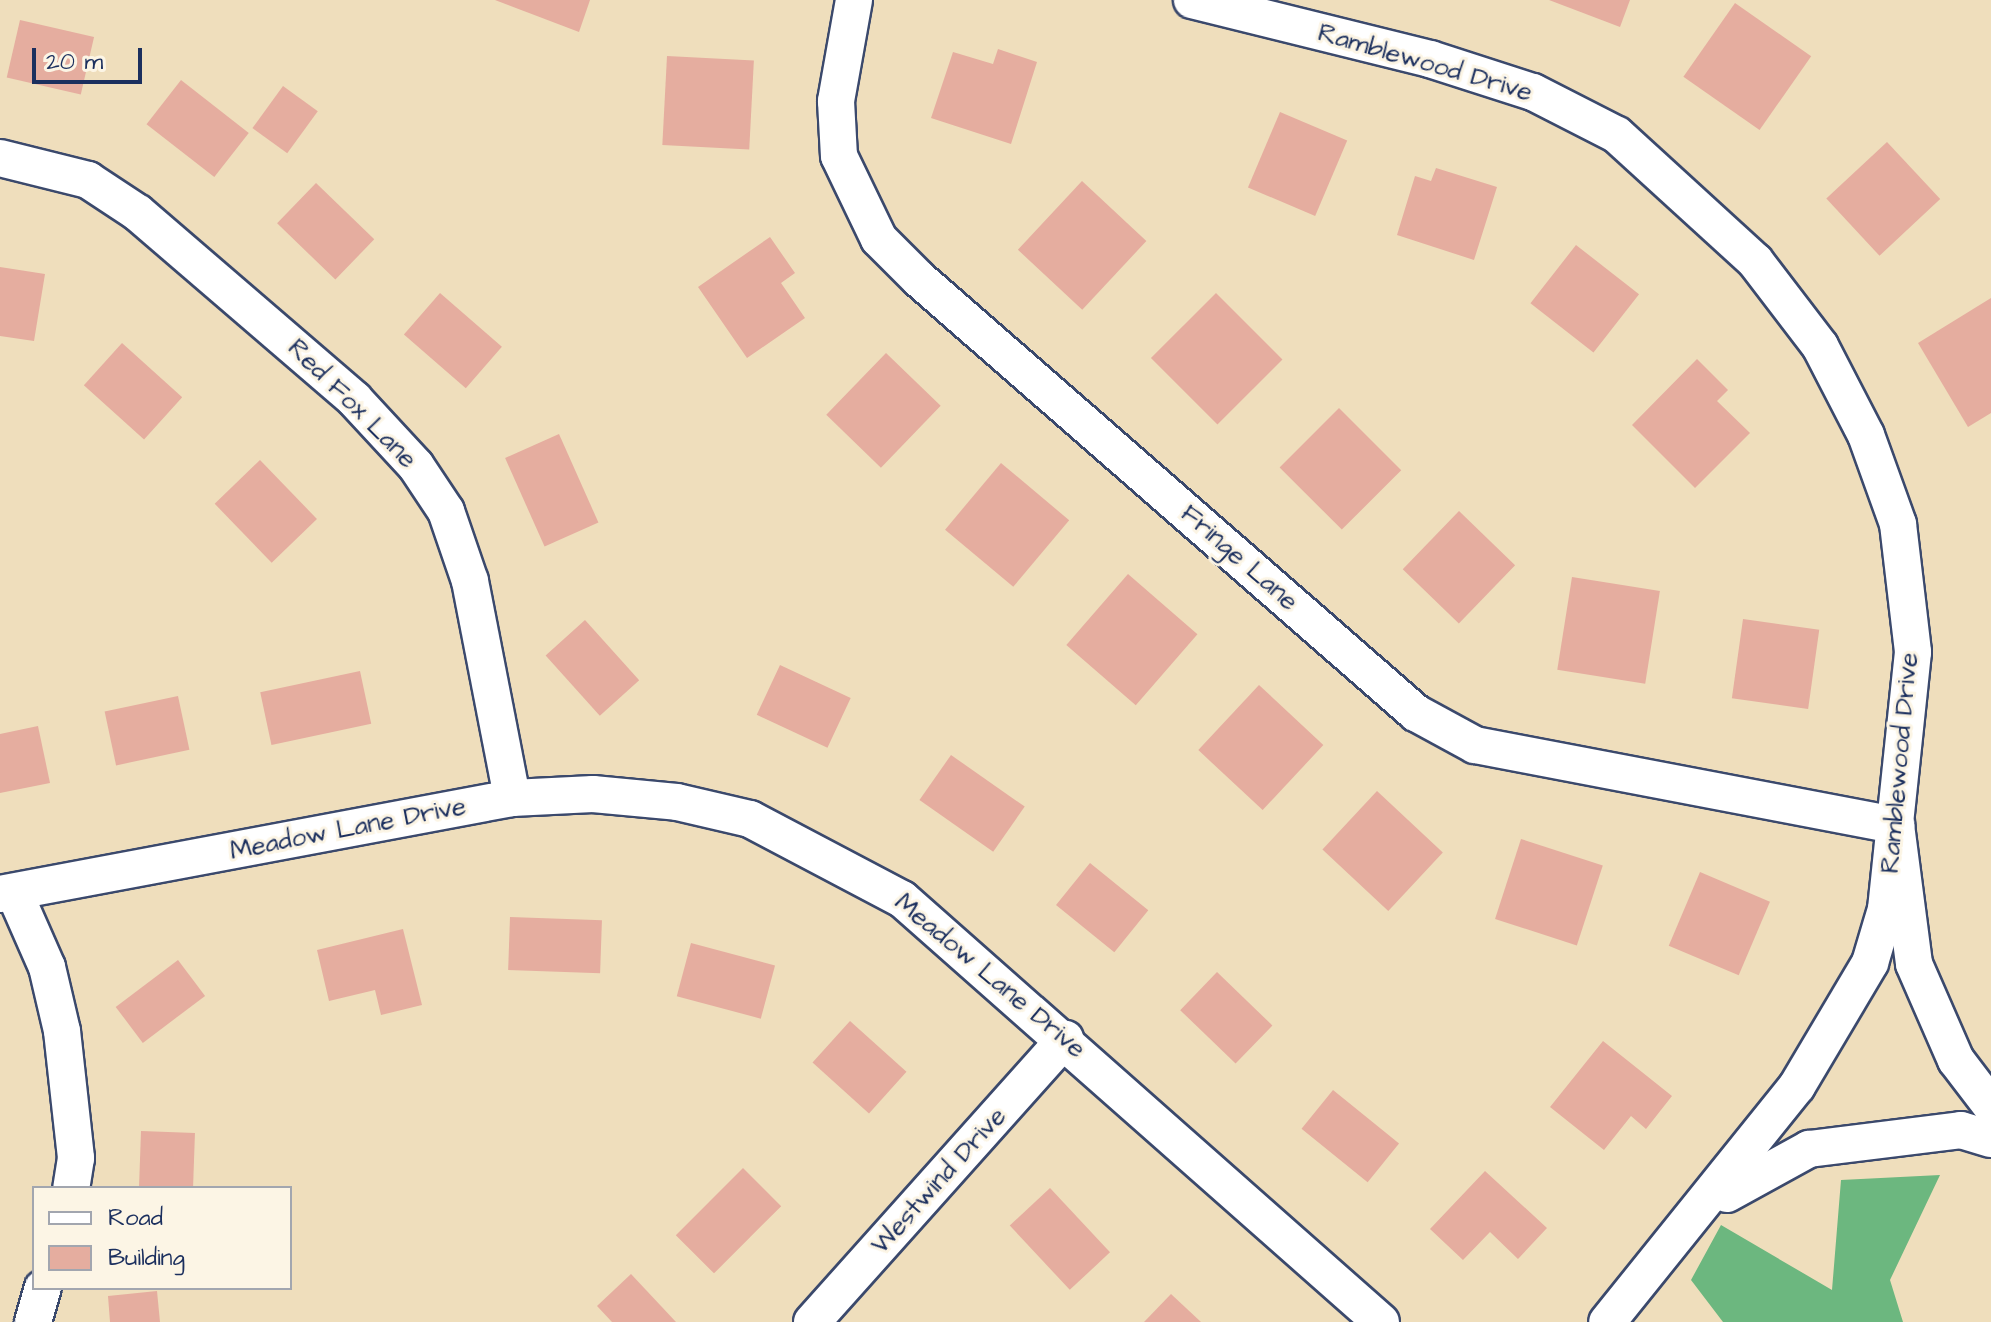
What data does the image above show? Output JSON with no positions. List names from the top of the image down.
{
  "streets": {
    "street": [
      "Ramblewood Drive",
      "Red Fox Lane",
      "Fringe Lane",
      "Meadow Lane Drive",
      "Westwind Drive"
    ]
  },
  "crossings": [
    ["Ramblewood Drive", "Fringe Lane"],
    ["Red Fox Lane", "Meadow Lane Drive"],
    ["Meadow Lane Drive", "Westwind Drive"]
  ],
  "legend": ["Road", "Building"],
  "scale_bar": "20 m"
}
